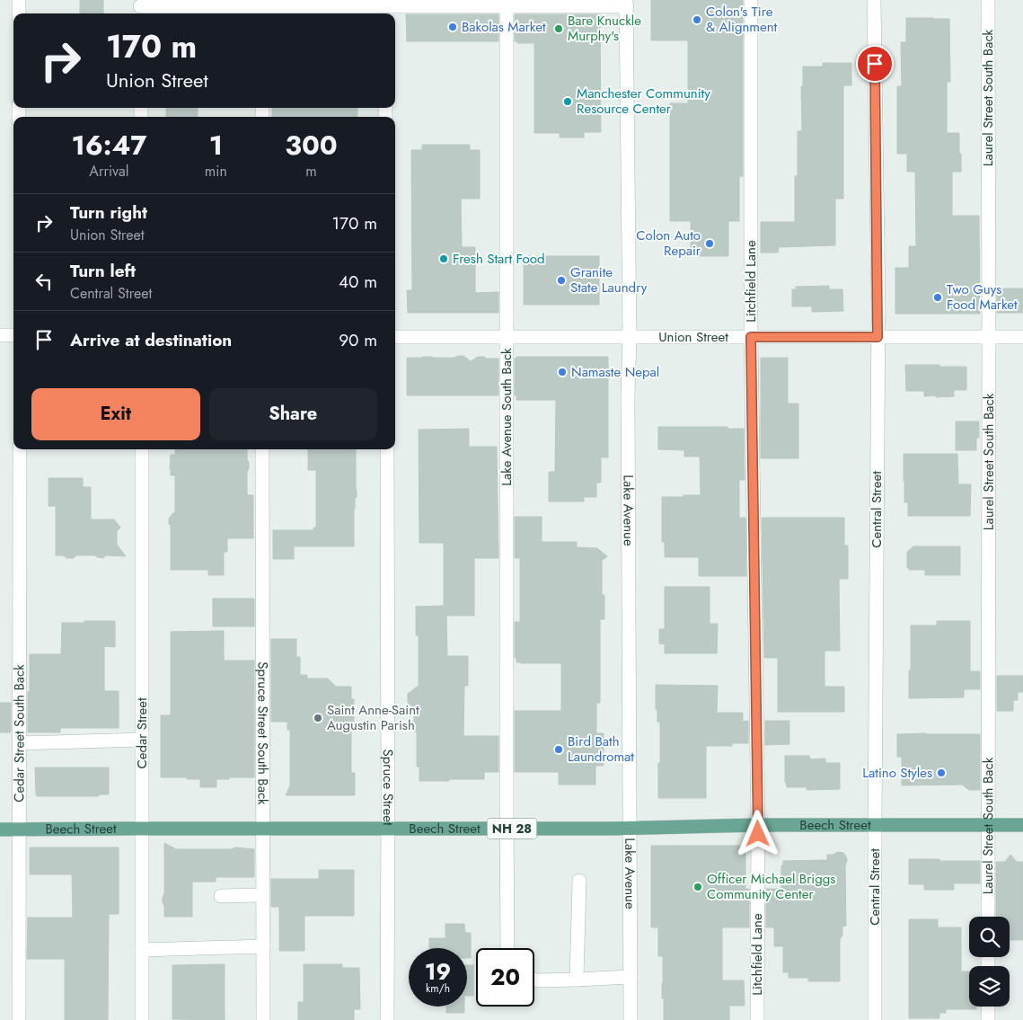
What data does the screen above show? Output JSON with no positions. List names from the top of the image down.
{
  "streets": {
    "main road": ["Beech Street", "NH 28"],
    "street": [
      "Laurel Street South Back",
      "Litchfield Lane",
      "Union Street",
      "Lake Avenue South Back",
      "Lake Avenue",
      "Central Street",
      "Cedar Street South Back",
      "Cedar Street",
      "Spruce Street South Back",
      "Spruce Street"
    ]
  },
  "crossings": [
    ["Laurel Street South Back", "Union Street"],
    ["Laurel Street South Back", "Beech Street"],
    ["Litchfield Lane", "Union Street"],
    ["Litchfield Lane", "Beech Street"],
    ["Union Street", "Lake Avenue South Back"],
    ["Union Street", "Lake Avenue"],
    ["Union Street", "Central Street"],
    ["Lake Avenue South Back", "Beech Street"],
    ["Lake Avenue", "Beech Street"],
    ["Central Street", "Beech Street"],
    ["Cedar Street South Back", "Beech Street"],
    ["Cedar Street", "Beech Street"],
    ["Spruce Street South Back", "Beech Street"],
    ["Spruce Street", "Beech Street"]
  ],
  "places": [
    "Colon's Tire & Alignment",
    "Bakolas Market",
    "Bare Knuckle Murphy's",
    "Manchester Community Resource Center",
    "Colon Auto Repair",
    "Fresh Start Food",
    "Granite State Laundry",
    "Two Guys Food Market",
    "Namaste Nepal",
    "Saint Anne-Saint Augustin Parish",
    "Bird Bath Laundromat",
    "Latino Styles",
    "Officer Michael Briggs Community Center"
  ],
  "page": {
    "turn": ["170 m", "Union Street"],
    "eta": [
      "16:47",
      "Arrival",
      "1",
      "min",
      "300",
      "m"
    ],
    "list": [
      {
        "name": "Turn right",
        "note": "Union Street",
        "value": "170 m"
      },
      {
        "name": "Turn left",
        "note": "Central Street",
        "value": "40 m"
      },
      {
        "name": "Arrive at destination",
        "value": "90 m"
      }
    ],
    "buttons": ["Exit", "Share"],
    "speed": "19 km/h",
    "limit": "20"
  }
}
